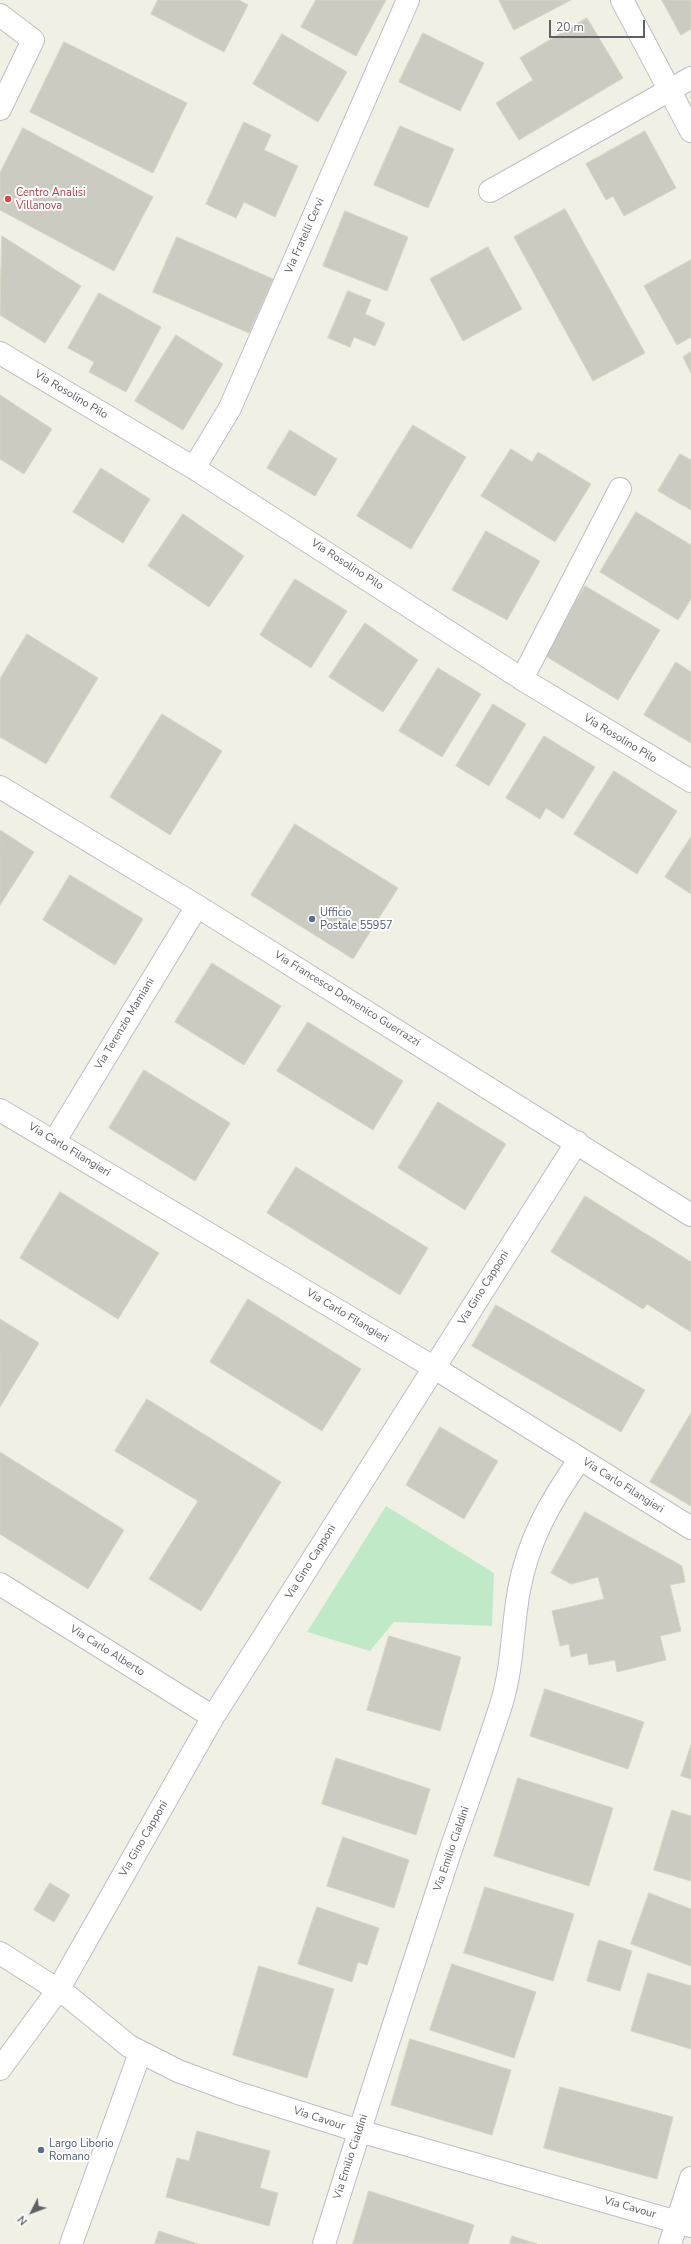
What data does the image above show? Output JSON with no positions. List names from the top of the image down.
{
  "streets": {
    "street": [
      "Via Fratelli Cervi",
      "Via Rosolino Pilo",
      "Via Francesco Domenico Guerrazzi",
      "Via Terenzio Mamiani",
      "Via Carlo Filangieri",
      "Via Gino Capponi",
      "Via Carlo Alberto",
      "Via Emilio Cialdini",
      "Via Cavour"
    ]
  },
  "crossings": [
    ["Via Fratelli Cervi", "Via Rosolino Pilo"],
    ["Via Francesco Domenico Guerrazzi", "Via Terenzio Mamiani"],
    ["Via Francesco Domenico Guerrazzi", "Via Gino Capponi"],
    ["Via Terenzio Mamiani", "Via Carlo Filangieri"],
    ["Via Carlo Filangieri", "Via Gino Capponi"],
    ["Via Carlo Filangieri", "Via Emilio Cialdini"],
    ["Via Gino Capponi", "Via Carlo Alberto"],
    ["Via Gino Capponi", "Via Cavour"],
    ["Via Emilio Cialdini", "Via Cavour"]
  ],
  "places": ["Centro Analisi Villanova", "Ufficio Postale 55957", "Largo Liborio Romano"],
  "scale_bar": "20 m",
  "north": "bottom left"
}
